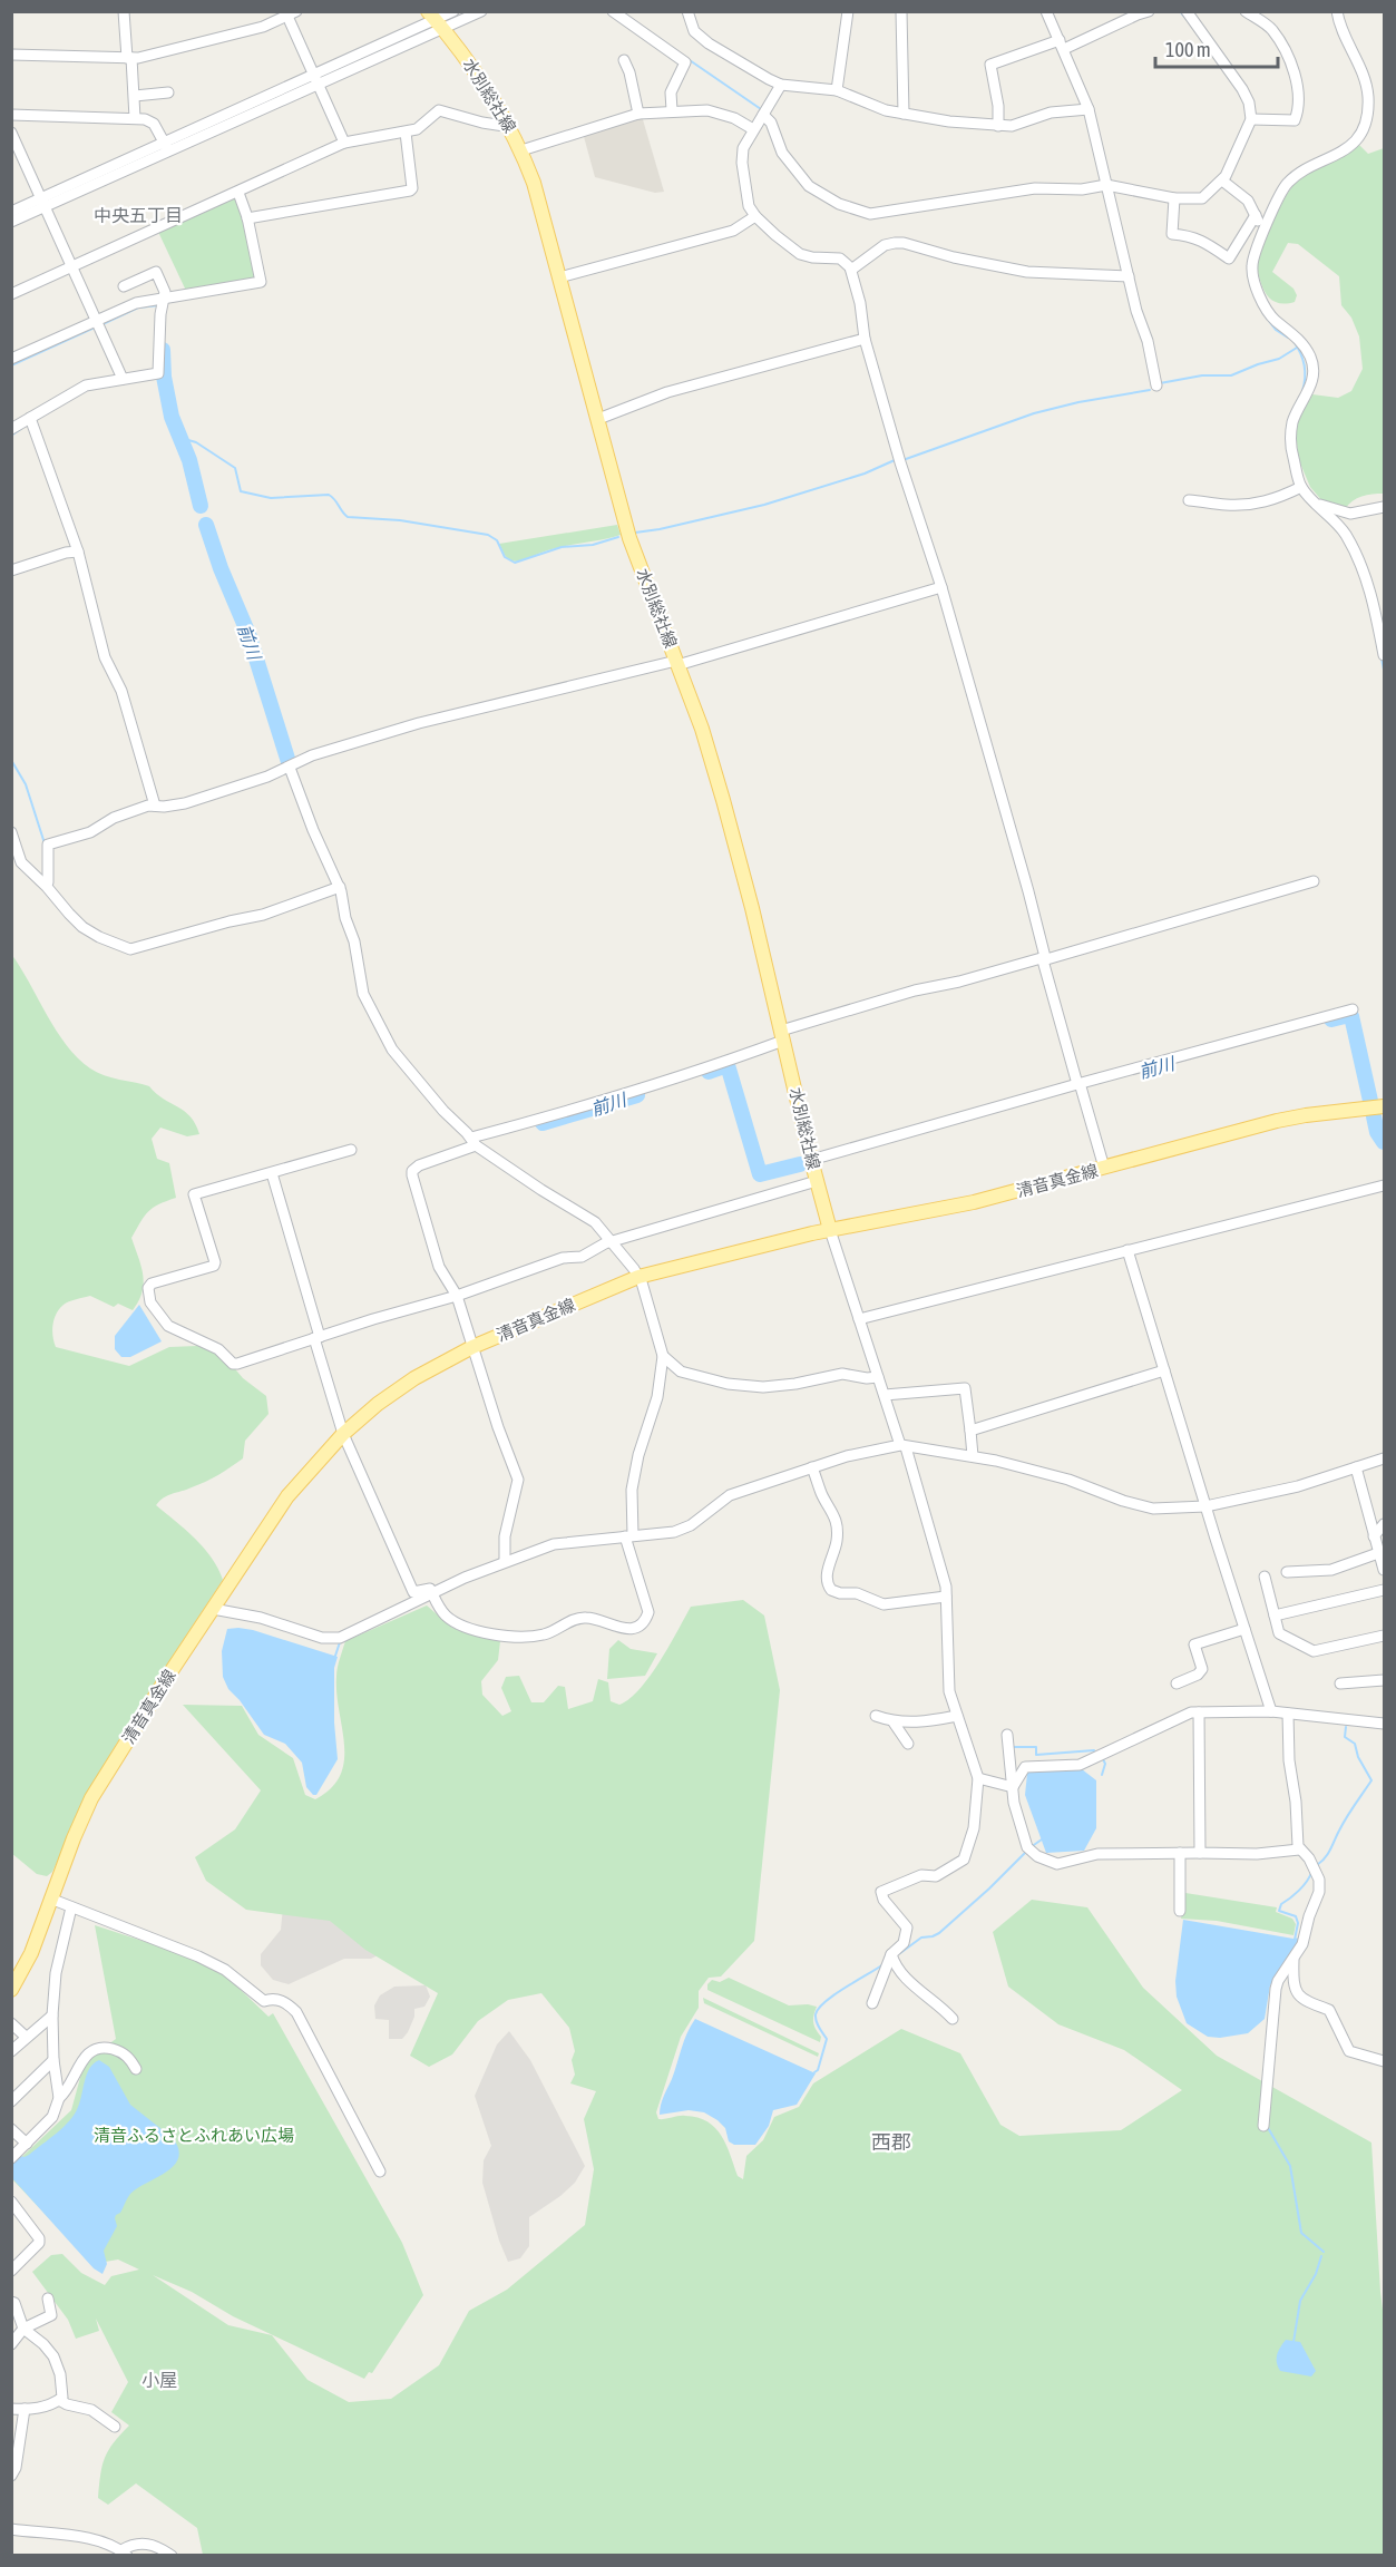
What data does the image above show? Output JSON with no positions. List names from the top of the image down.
{
  "streets": {
    "main road": ["水別総社線", "清音真金線"]
  },
  "crossings": [
    ["水別総社線", "清音真金線"]
  ],
  "districts": ["中央五丁目", "西郡", "小屋"],
  "water": ["前川"],
  "parks": ["清音ふるさとふれあい広場"],
  "scale_bar": "100 m"
}
